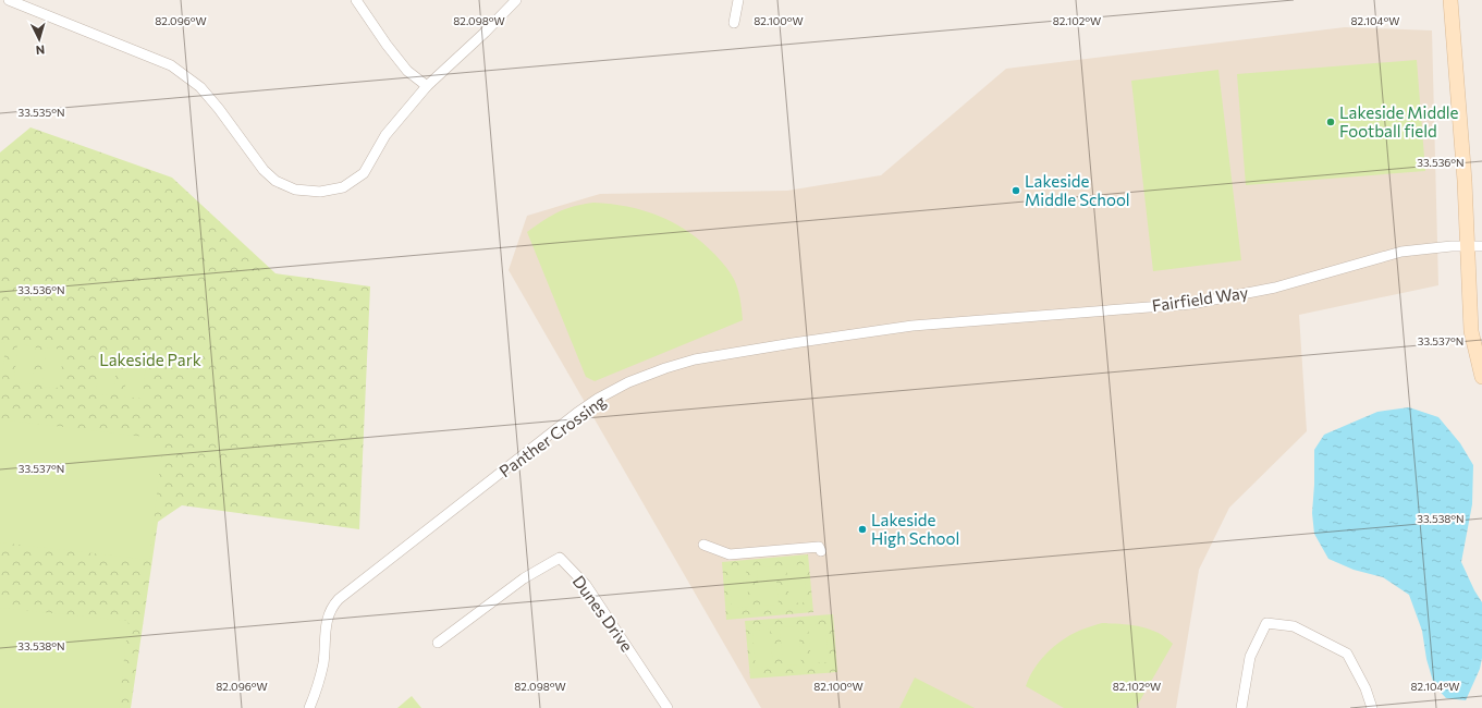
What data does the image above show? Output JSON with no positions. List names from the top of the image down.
{
  "streets": {
    "street": ["Fairfield Way", "Panther Crossing", "Dunes Drive"]
  },
  "crossings": [
    ["Fairfield Way", "Panther Crossing"]
  ],
  "parks": ["Lakeside Park"],
  "places": ["Lakeside Middle Football field", "Lakeside Middle School", "Lakeside High School"],
  "north": "bottom",
  "coordinates": [
    "82.096°W",
    "82.098°W",
    "82.100°W",
    "82.102°W",
    "82.104°W",
    "33.535°N",
    "33.536°N",
    "33.537°N",
    "33.538°N"
  ]
}
